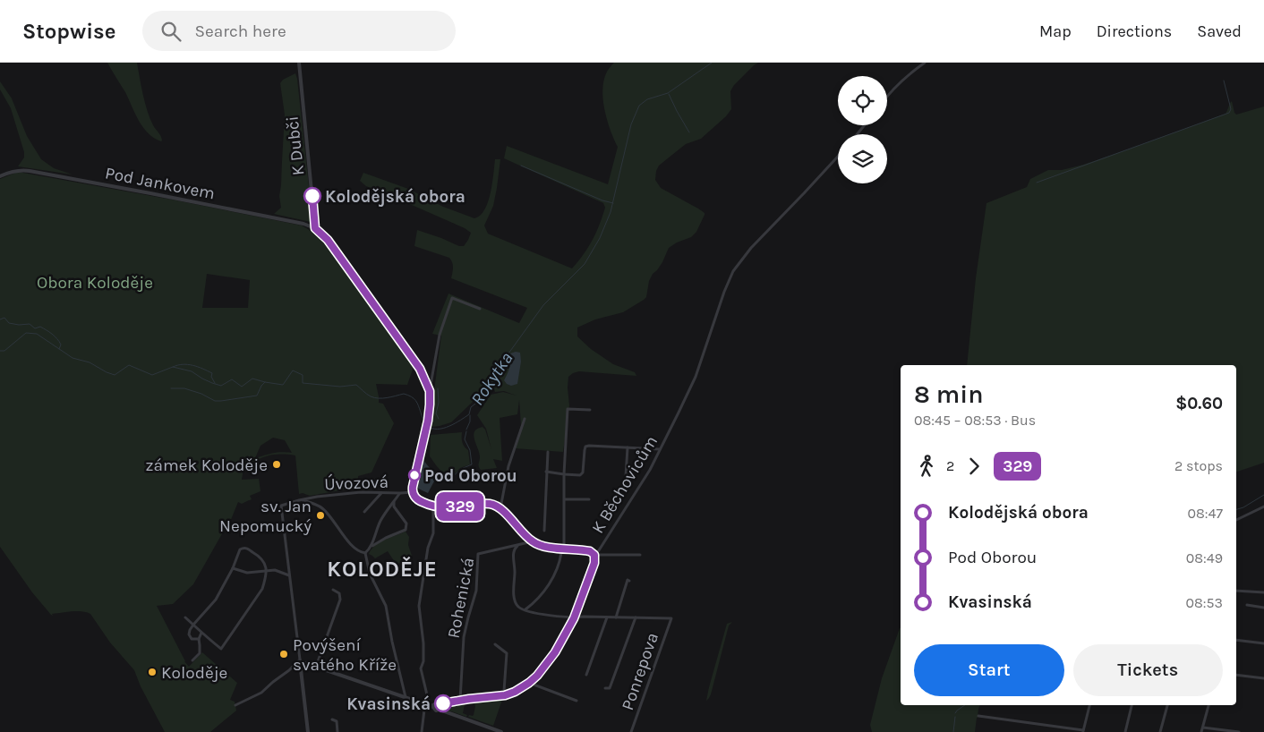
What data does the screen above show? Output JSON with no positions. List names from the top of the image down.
{
  "streets": {
    "street": [
      "K Dubči",
      "Pod Jankovem",
      "Úvozová",
      "K Běchovicům",
      "Rohenická",
      "Ponrepova"
    ]
  },
  "crossings": [
    ["K Dubči", "Pod Jankovem"],
    ["K Běchovicům", "Rohenická"]
  ],
  "districts": ["KOLODĚJE"],
  "water": ["Rokytka"],
  "parks": ["Obora Koloděje"],
  "places": [
    "Kolodějská obora",
    "zámek Koloděje",
    "Pod Oborou",
    "sv. Jan Nepomucký",
    "Povýšení svatého Kříže",
    "Koloděje",
    "Kvasinská"
  ],
  "lines": ["bus line 329"],
  "page": {
    "header": "Stopwise",
    "search": "Search here",
    "nav": ["Map", "Directions", "Saved"],
    "on_map": "329",
    "heading": ["8 min", "08:45 – 08:53 · Bus", "$0.60"],
    "legs": ["2", "329", "2 stops"],
    "list": [
      {
        "name": "Kolodějská obora",
        "value": "08:47"
      },
      {
        "name": "Pod Oborou",
        "value": "08:49"
      },
      {
        "name": "Kvasinská",
        "value": "08:53"
      }
    ],
    "buttons": ["Start", "Tickets"]
  }
}
